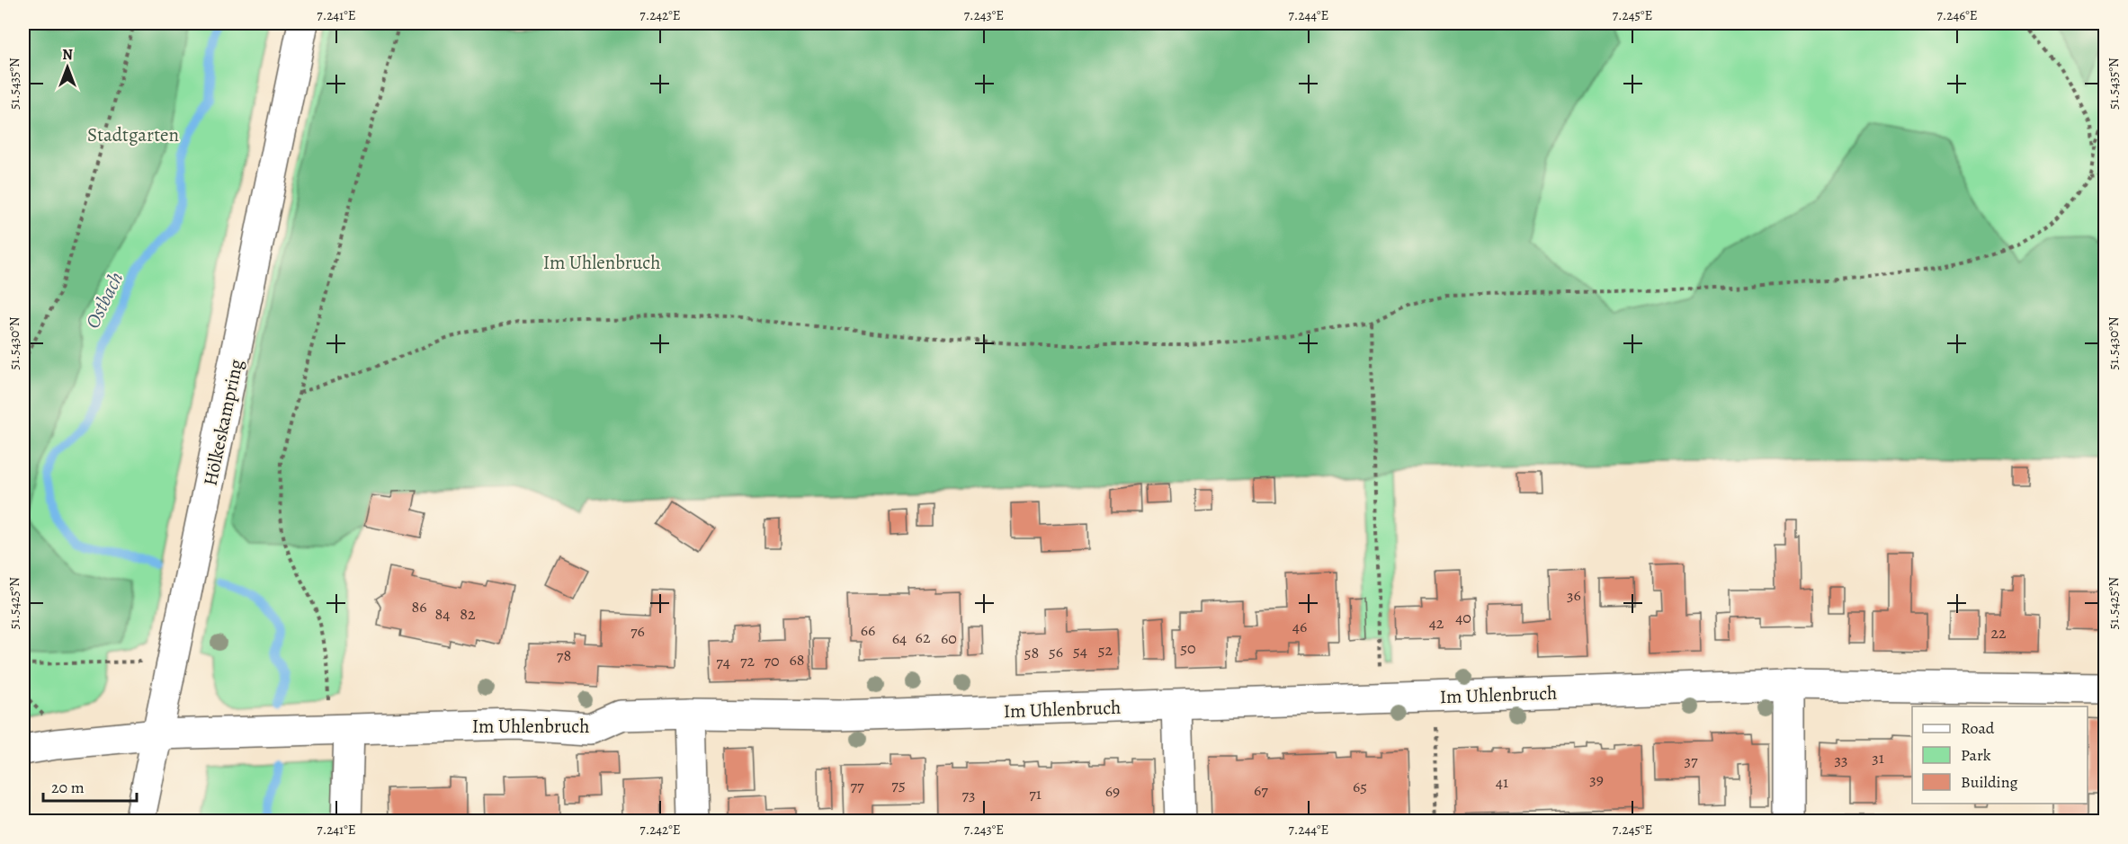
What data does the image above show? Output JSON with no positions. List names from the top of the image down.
{
  "streets": {
    "street": ["Hölkeskampring", "Im Uhlenbruch"]
  },
  "crossings": [
    ["Hölkeskampring", "Im Uhlenbruch"]
  ],
  "water": ["Ostbach"],
  "parks": ["Stadtgarten", "Im Uhlenbruch"],
  "house_numbers": [
    "36",
    "86",
    "84",
    "82",
    "40",
    "42",
    "46",
    "66",
    "76",
    "22",
    "62",
    "64",
    "60",
    "50",
    "52",
    "54",
    "56",
    "58",
    "78",
    "68",
    "72",
    "70",
    "74",
    "31",
    "33",
    "37",
    "39",
    "41",
    "75",
    "77",
    "65",
    "67",
    "69",
    "71",
    "73"
  ],
  "legend": ["Road", "Park", "Building"],
  "scale_bar": "20 m",
  "north": "top",
  "coordinates": [
    "7.241°E",
    "7.242°E",
    "7.243°E",
    "7.244°E",
    "7.245°E",
    "7.246°E",
    "51.5435°N",
    "51.5430°N",
    "51.5425°N"
  ]
}
